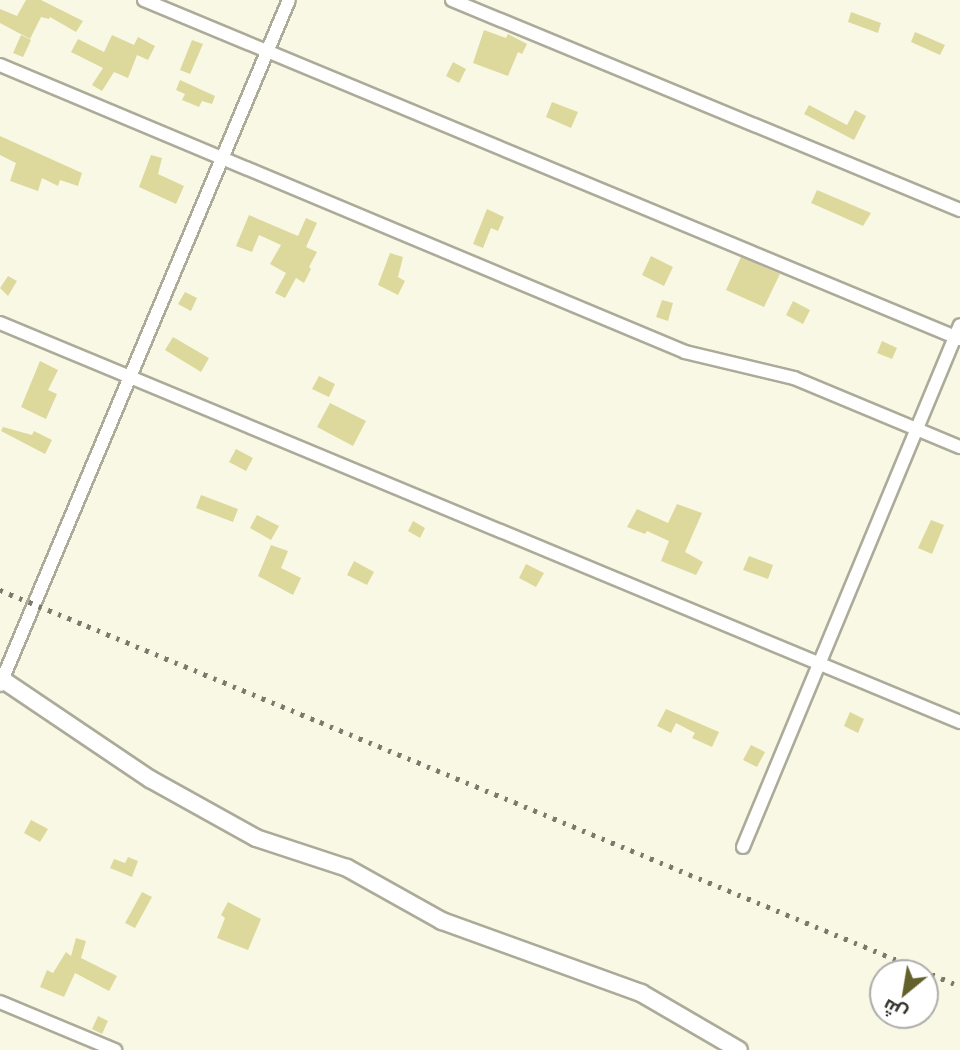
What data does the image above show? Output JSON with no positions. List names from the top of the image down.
{
  "north": "bottom left"
}
